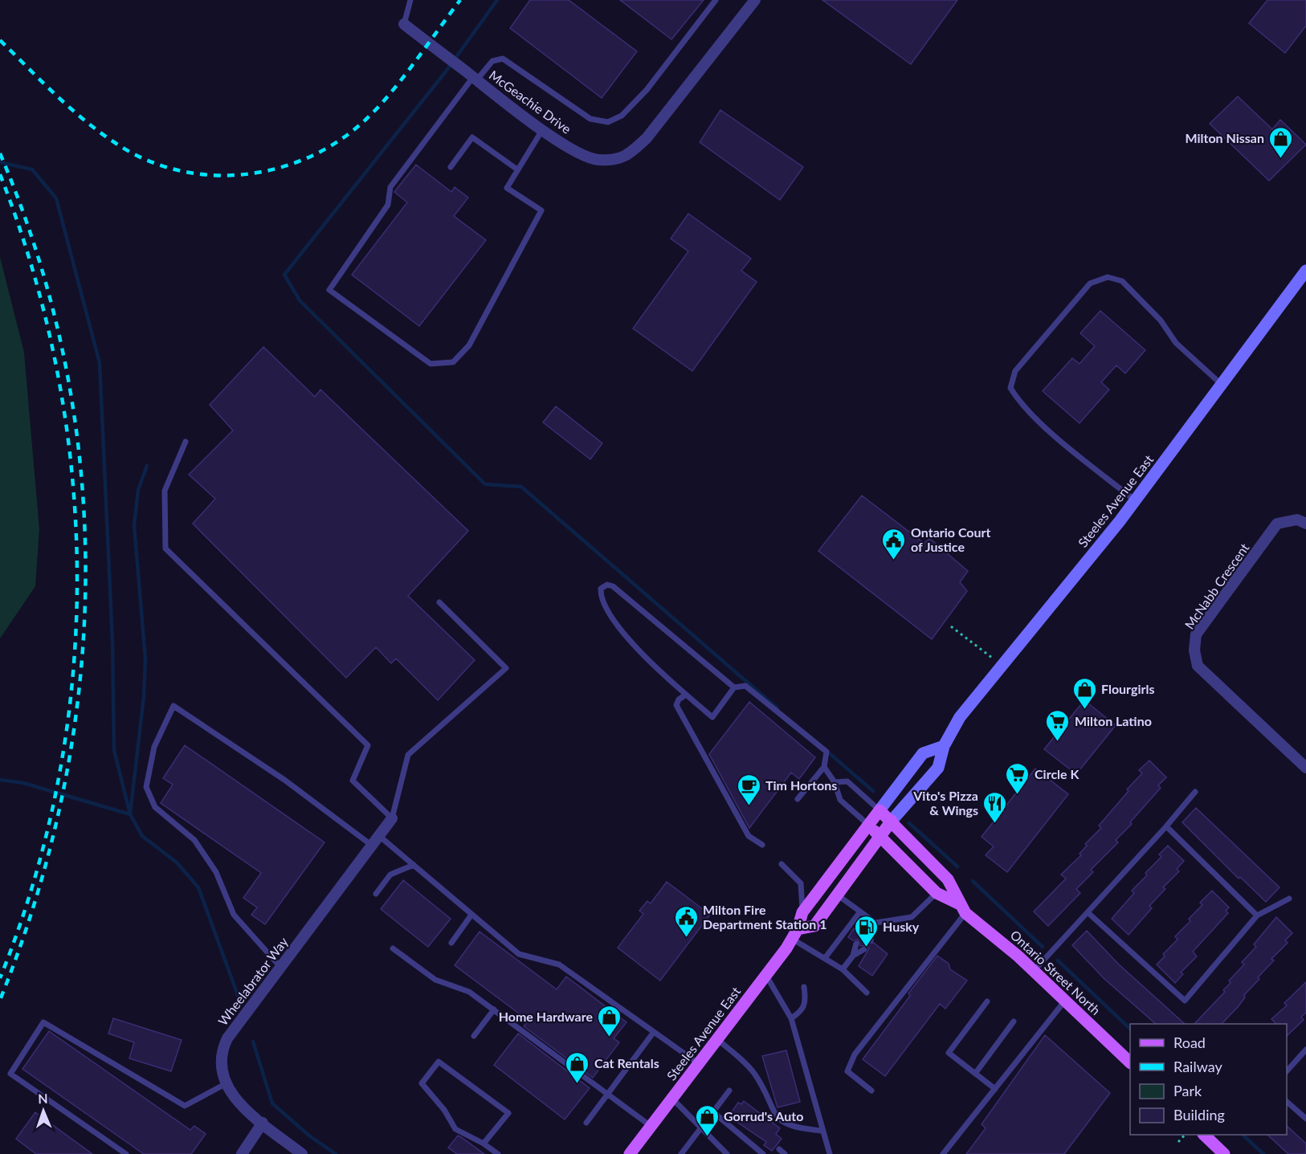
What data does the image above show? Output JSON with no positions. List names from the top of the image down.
{
  "streets": {
    "main road": ["Steeles Avenue East", "Ontario Street North"],
    "street": ["McGeachie Drive", "McNabb Crescent", "Wheelabrator Way"]
  },
  "crossings": [
    ["Steeles Avenue East", "Ontario Street North"]
  ],
  "places": {
    "shop": [
      "Milton Nissan",
      "Flourgirls",
      "Home Hardware",
      "Cat Rentals",
      "Gorrud's Auto"
    ],
    "public building": ["Ontario Court of Justice", "Milton Fire Department Station 1"],
    "supermarket": ["Milton Latino", "Circle K"],
    "cafe": ["Tim Hortons"],
    "restaurant": ["Vito's Pizza & Wings"],
    "fuel station": ["Husky"]
  },
  "legend": [
    "Road",
    "Railway",
    "Park",
    "Building"
  ],
  "north": "top"
}
